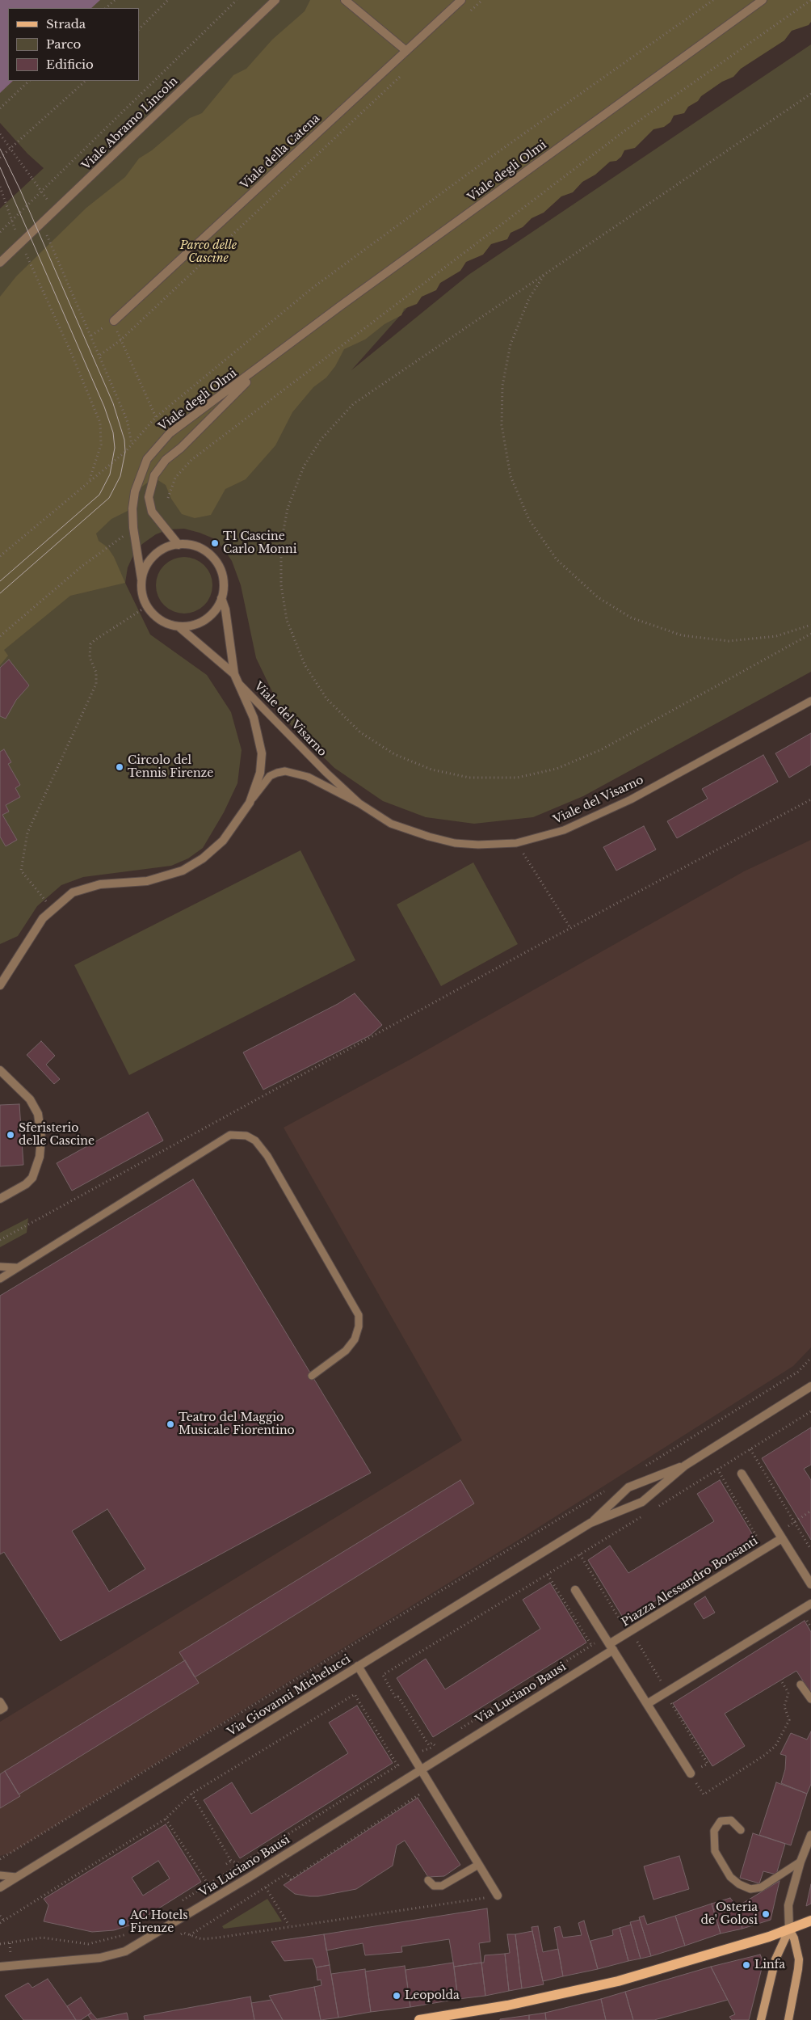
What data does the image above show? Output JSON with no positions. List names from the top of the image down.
{
  "streets": {
    "street": [
      "Viale Abramo Lincoln",
      "Viale della Catena",
      "Viale degli Olmi",
      "Viale del Visarno",
      "Piazza Alessandro Bonsanti",
      "Via Luciano Bausi",
      "Via Giovanni Michelucci"
    ]
  },
  "crossings": [
    ["Viale degli Olmi", "Viale del Visarno"],
    ["Piazza Alessandro Bonsanti", "Via Luciano Bausi"]
  ],
  "parks": ["Parco delle Cascine"],
  "places": [
    "T1 Cascine Carlo Monni",
    "Circolo del Tennis Firenze",
    "Sferisterio delle Cascine",
    "Teatro del Maggio Musicale Fiorentino",
    "Osteria de' Golosi",
    "AC Hotels Firenze",
    "Linfa",
    "Leopolda"
  ],
  "legend": ["Strada", "Parco", "Edificio"]
}
